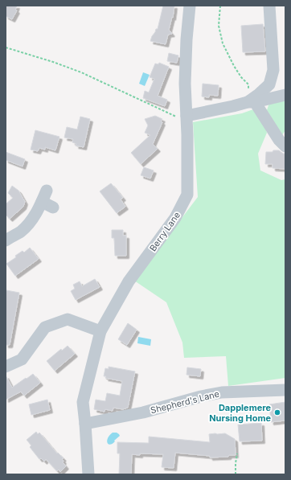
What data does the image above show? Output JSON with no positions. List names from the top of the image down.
{
  "streets": {
    "street": ["Berry Lane", "Shepherd's Lane"]
  },
  "crossings": [
    ["Berry Lane", "Shepherd's Lane"]
  ],
  "places": ["Dapplemere Nursing Home"]
}
